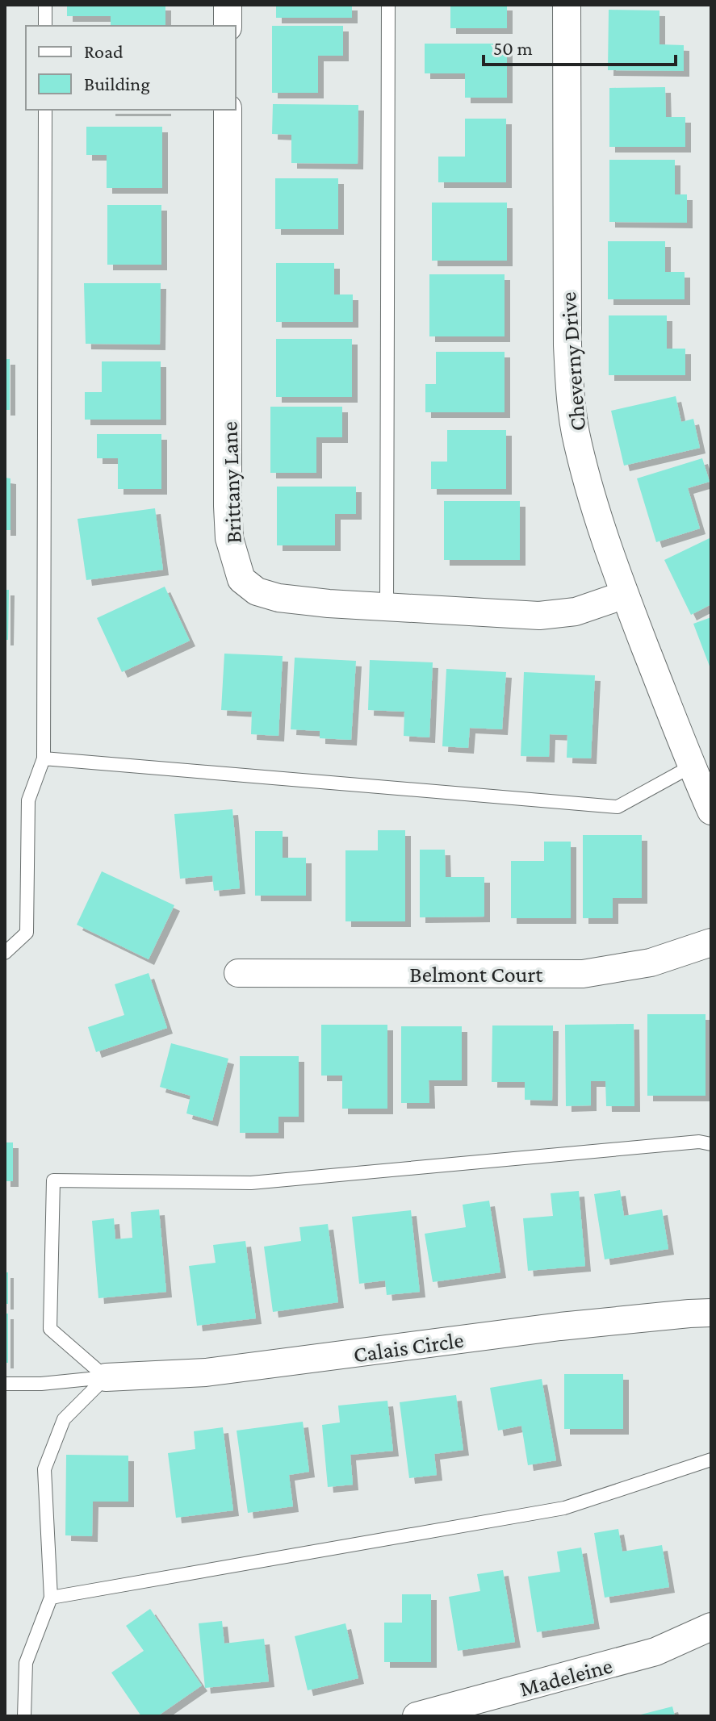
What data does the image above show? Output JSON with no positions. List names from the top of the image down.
{
  "streets": {
    "street": [
      "Cheverny Drive",
      "Brittany Lane",
      "Belmont Court",
      "Calais Circle",
      "Madeleine"
    ]
  },
  "crossings": [
    ["Cheverny Drive", "Brittany Lane"]
  ],
  "legend": ["Road", "Building"],
  "scale_bar": "50 m"
}
